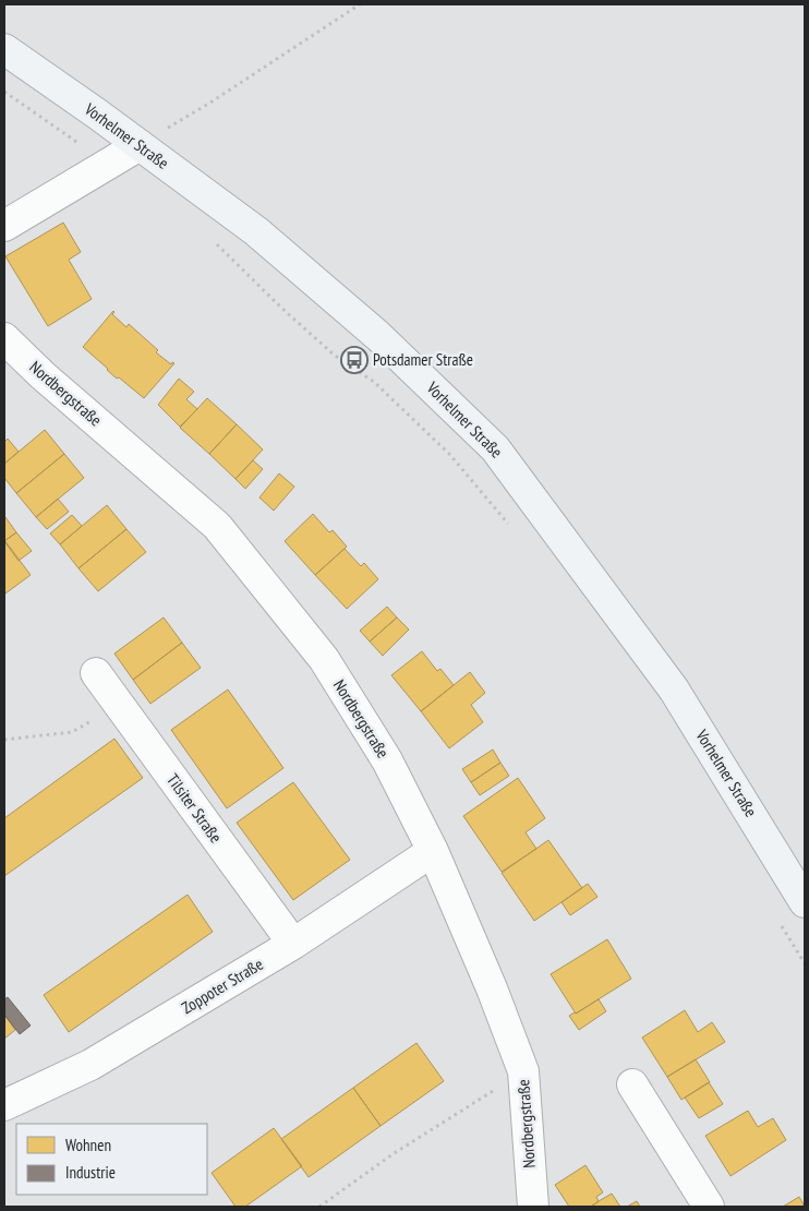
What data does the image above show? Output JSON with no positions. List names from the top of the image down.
{
  "streets": {
    "main road": ["Vorhelmer Straße"],
    "street": ["Nordbergstraße", "Tilsiter Straße", "Zoppoter Straße"]
  },
  "crossings": [
    ["Nordbergstraße", "Zoppoter Straße"],
    ["Tilsiter Straße", "Zoppoter Straße"]
  ],
  "places": {
    "bus stop": ["Potsdamer Straße"]
  },
  "legend": ["Wohnen", "Industrie"]
}
